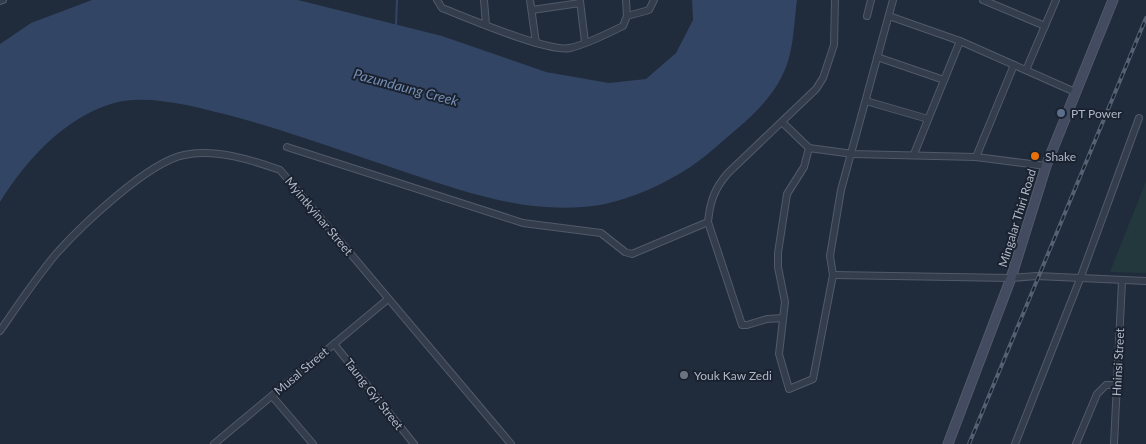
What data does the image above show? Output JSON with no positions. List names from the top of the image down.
{
  "streets": {
    "street": [
      "Myintkyinar Street",
      "Mingalar Thiri Road",
      "Hninsi Street",
      "Musal Street",
      "Taung Gyi Street"
    ]
  },
  "crossings": [
    ["Myintkyinar Street", "Musal Street"],
    ["Musal Street", "Taung Gyi Street"]
  ],
  "water": ["Pazundaung Creek"],
  "places": ["PT Power", "Shake", "Youk Kaw Zedi"]
}
